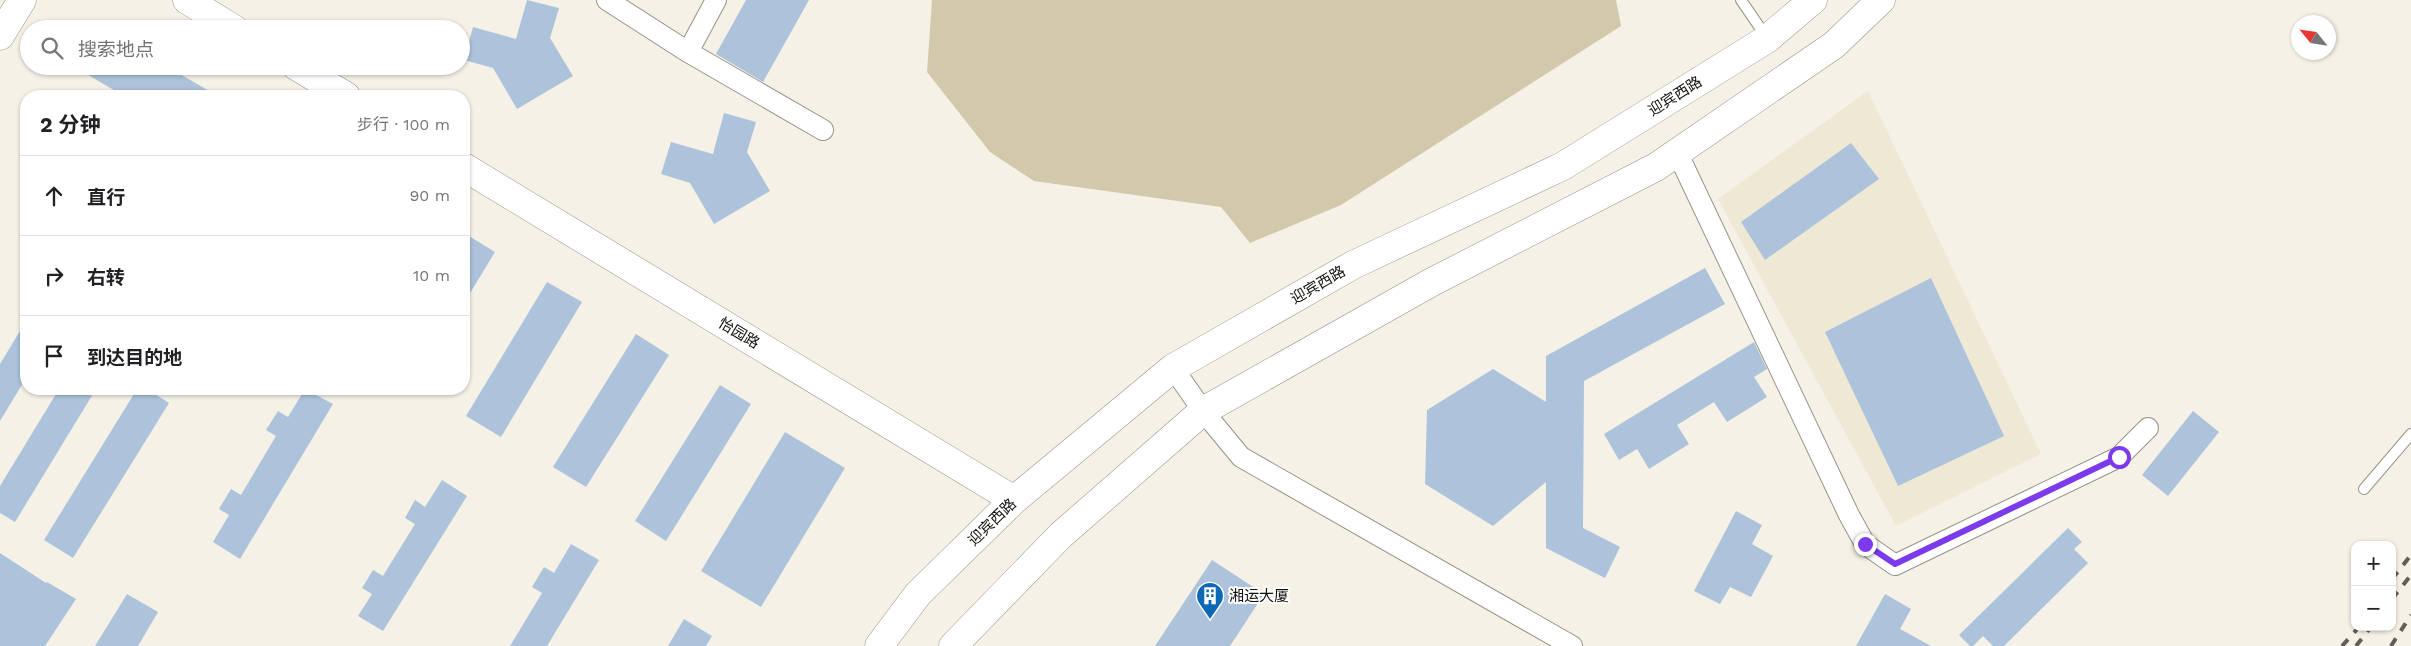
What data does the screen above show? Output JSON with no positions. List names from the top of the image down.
{
  "streets": {
    "main road": ["迎宾西路", "怡园路"]
  },
  "crossings": [
    ["迎宾西路", "怡园路"]
  ],
  "places": {
    "building": ["湘运大厦"]
  },
  "north": "top left",
  "page": {
    "search": "搜索地点",
    "heading": ["2 分钟", "步行 · 100 m"],
    "list": [
      ["直行", "90 m"],
      ["右转", "10 m"],
      "到达目的地"
    ],
    "map_buttons": ["+", "−"]
  }
}
